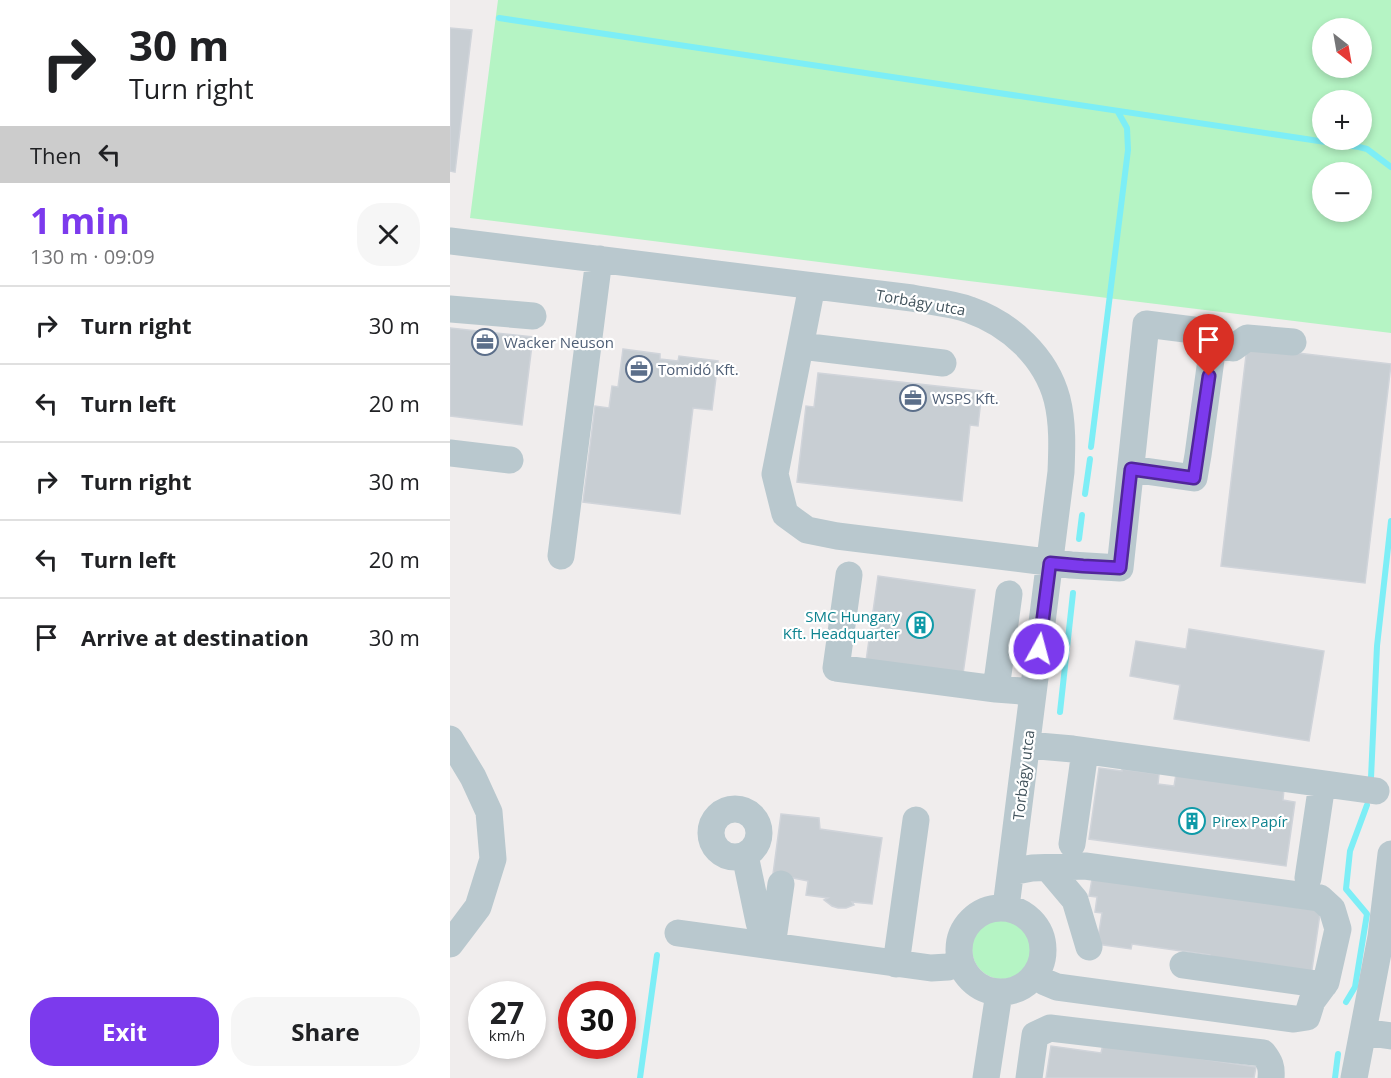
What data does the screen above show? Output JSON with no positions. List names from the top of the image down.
{
  "streets": {
    "street": ["Torbágy utca"]
  },
  "places": {
    "office": ["Wacker Neuson", "Tomidó Kft.", "WSPS Kft."],
    "building": ["SMC Hungary Kft. Headquarter", "Pirex Papír"]
  },
  "north": "bottom right",
  "page": {
    "turn": ["30 m", "Turn right"],
    "map_buttons": ["+", "−"],
    "then": "Then",
    "heading": ["1 min", "130 m · 09:09"],
    "list": [
      {
        "name": "Turn right",
        "value": "30 m"
      },
      {
        "name": "Turn left",
        "value": "20 m"
      },
      {
        "name": "Turn right",
        "value": "30 m"
      },
      {
        "name": "Turn left",
        "value": "20 m"
      },
      {
        "name": "Arrive at destination",
        "value": "30 m"
      }
    ],
    "speed": "27 km/h",
    "limit": "30",
    "buttons": ["Exit", "Share"]
  }
}
